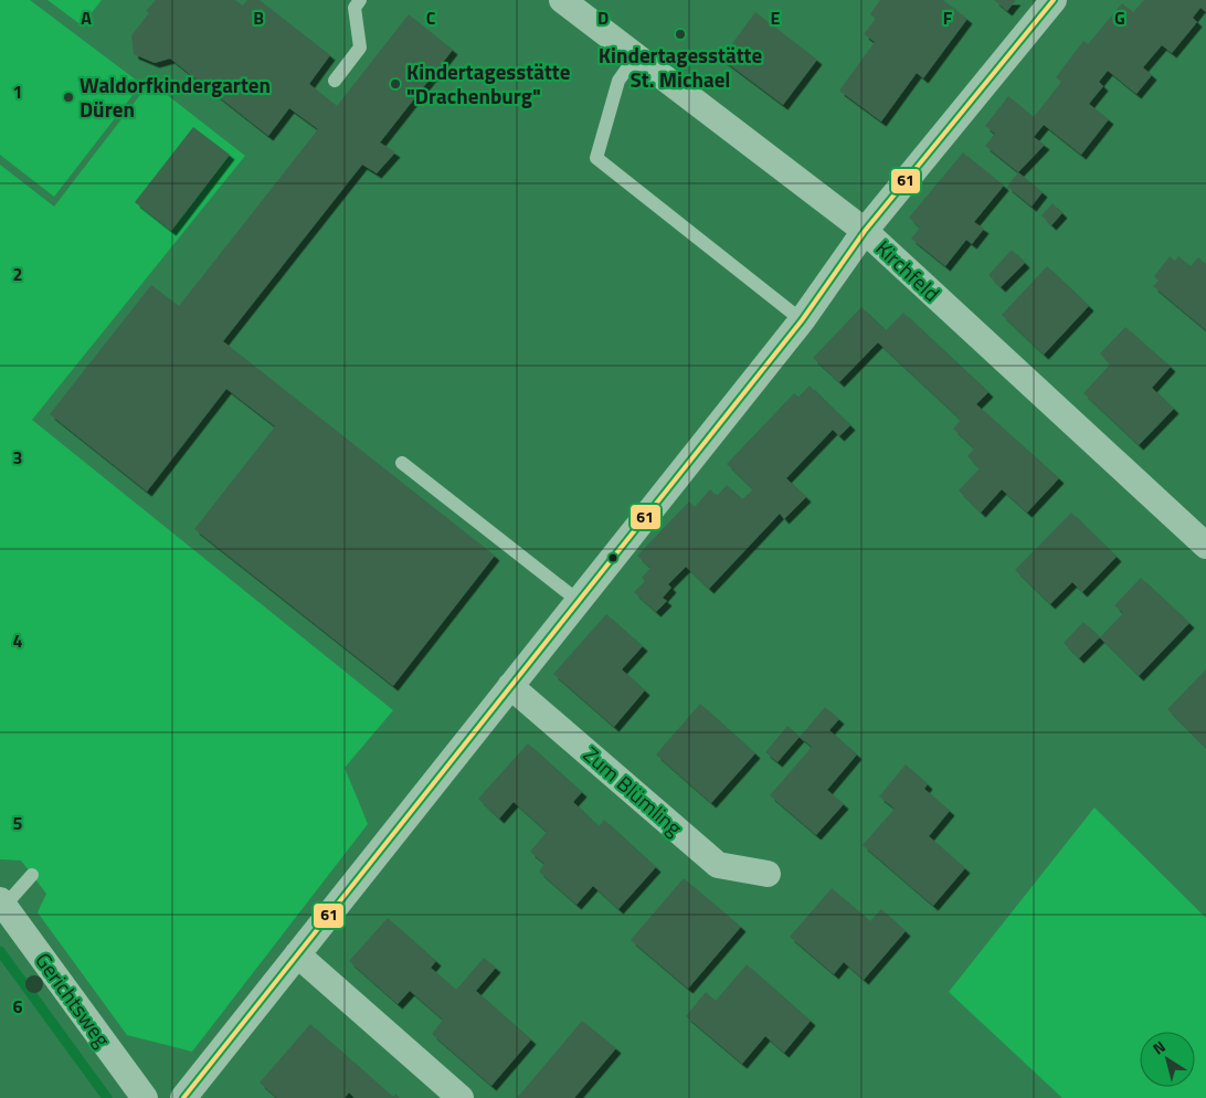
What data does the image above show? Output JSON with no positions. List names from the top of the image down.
{
  "streets": {
    "street": ["Kirchfeld", "Zum Blümling", "Gerichtsweg"]
  },
  "places": ["Kindertagesstätte St. Michael", "Kindertagesstätte \"Drachenburg\"", "Waldorfkindergarten Düren"],
  "lines": ["transit line 61"],
  "north": "top left",
  "grid": {
    "columns": [
      "A",
      "B",
      "C",
      "D",
      "E",
      "F",
      "G"
    ],
    "rows": [
      "1",
      "2",
      "3",
      "4",
      "5",
      "6"
    ]
  }
}
